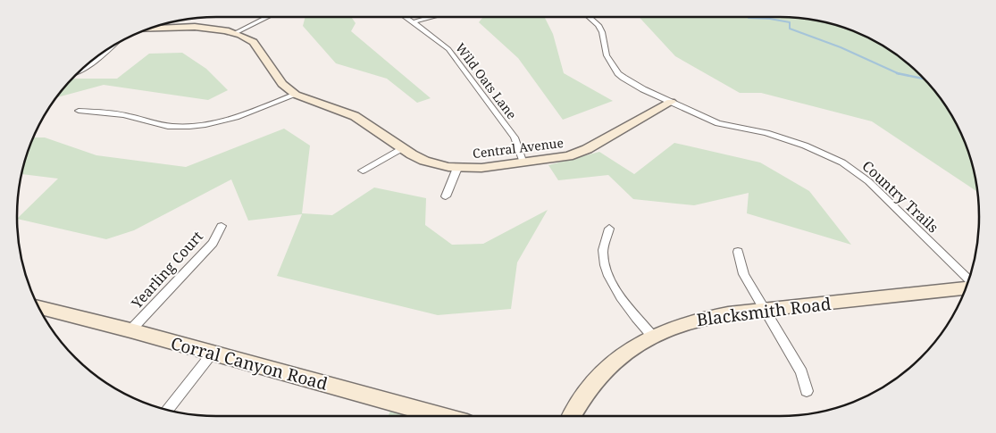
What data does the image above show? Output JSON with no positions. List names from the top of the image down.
{
  "streets": {
    "street": [
      "Wild Oats Lane",
      "Central Avenue",
      "Country Trails",
      "Yearling Court",
      "Blacksmith Road",
      "Corral Canyon Road"
    ]
  },
  "crossings": [
    ["Wild Oats Lane", "Central Avenue"],
    ["Central Avenue", "Country Trails"],
    ["Yearling Court", "Corral Canyon Road"]
  ]
}
